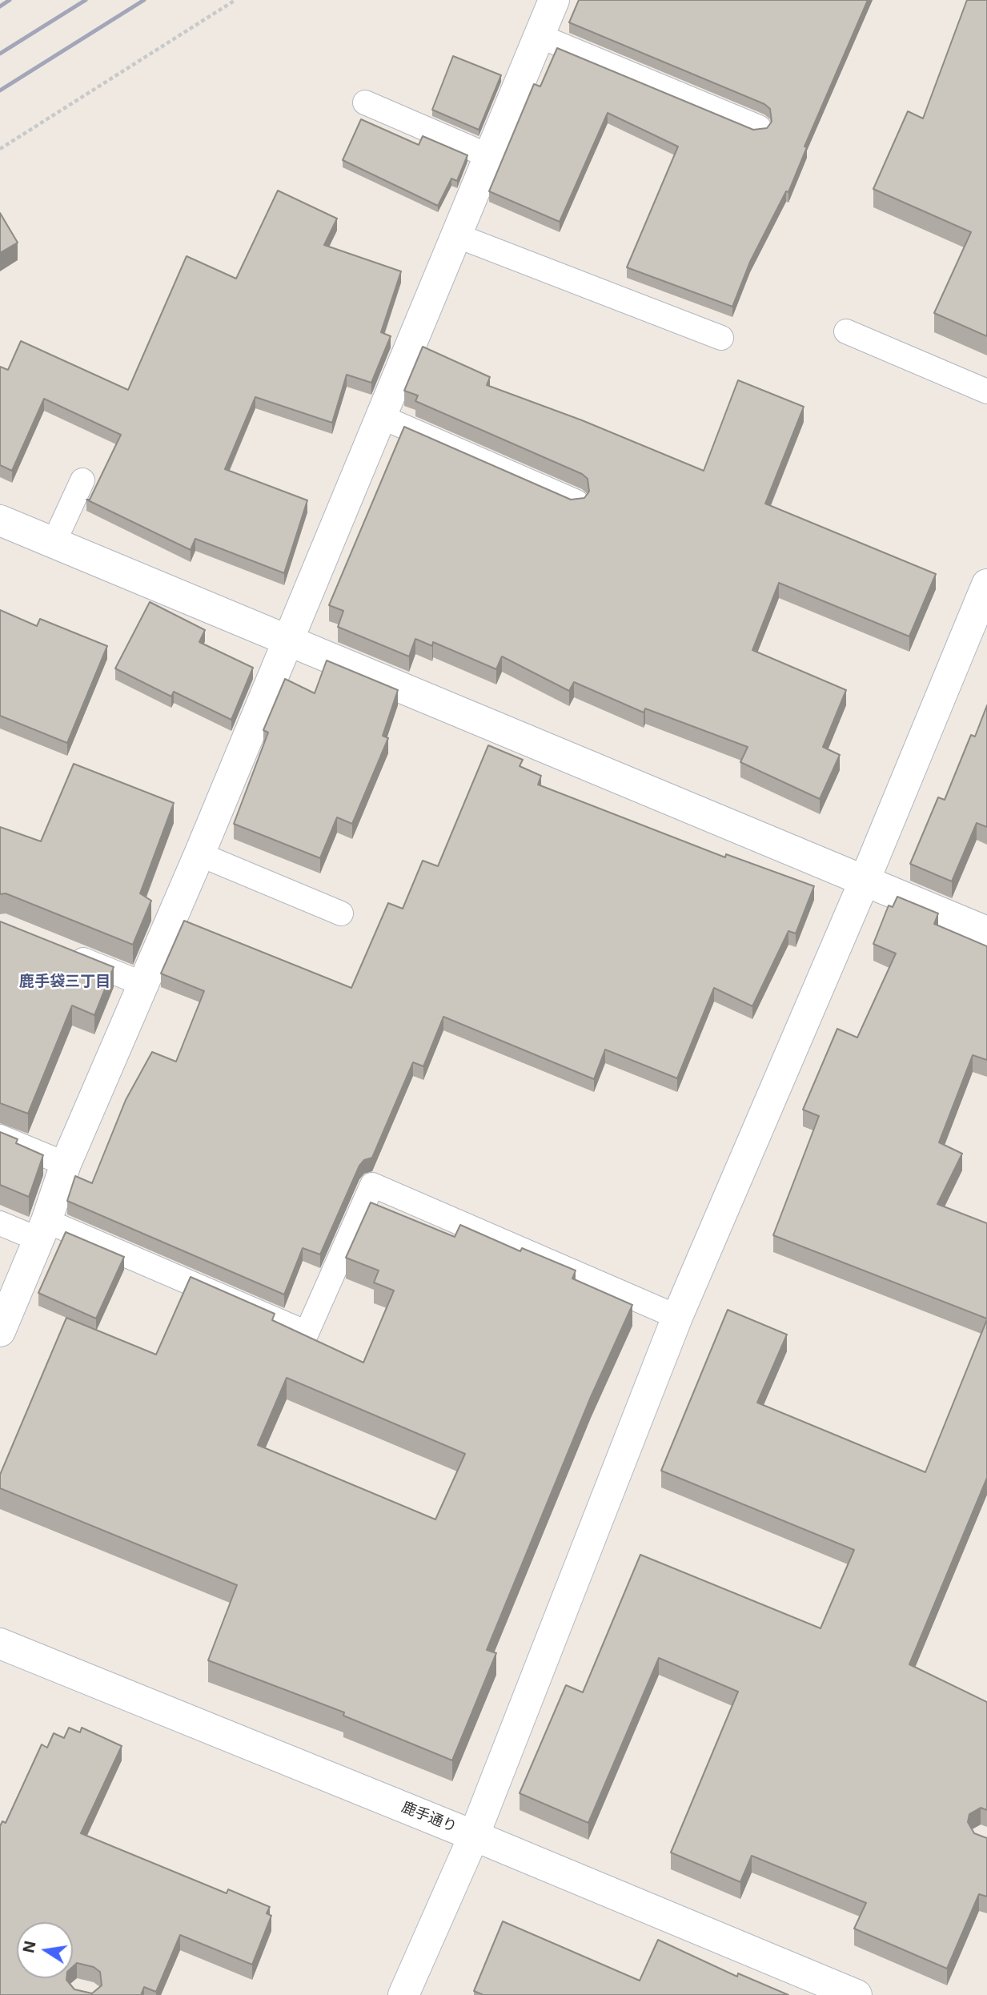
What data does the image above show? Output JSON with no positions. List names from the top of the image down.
{
  "streets": {
    "street": ["鹿手通り"]
  },
  "districts": ["鹿手袋三丁目"],
  "north": "left"
}
